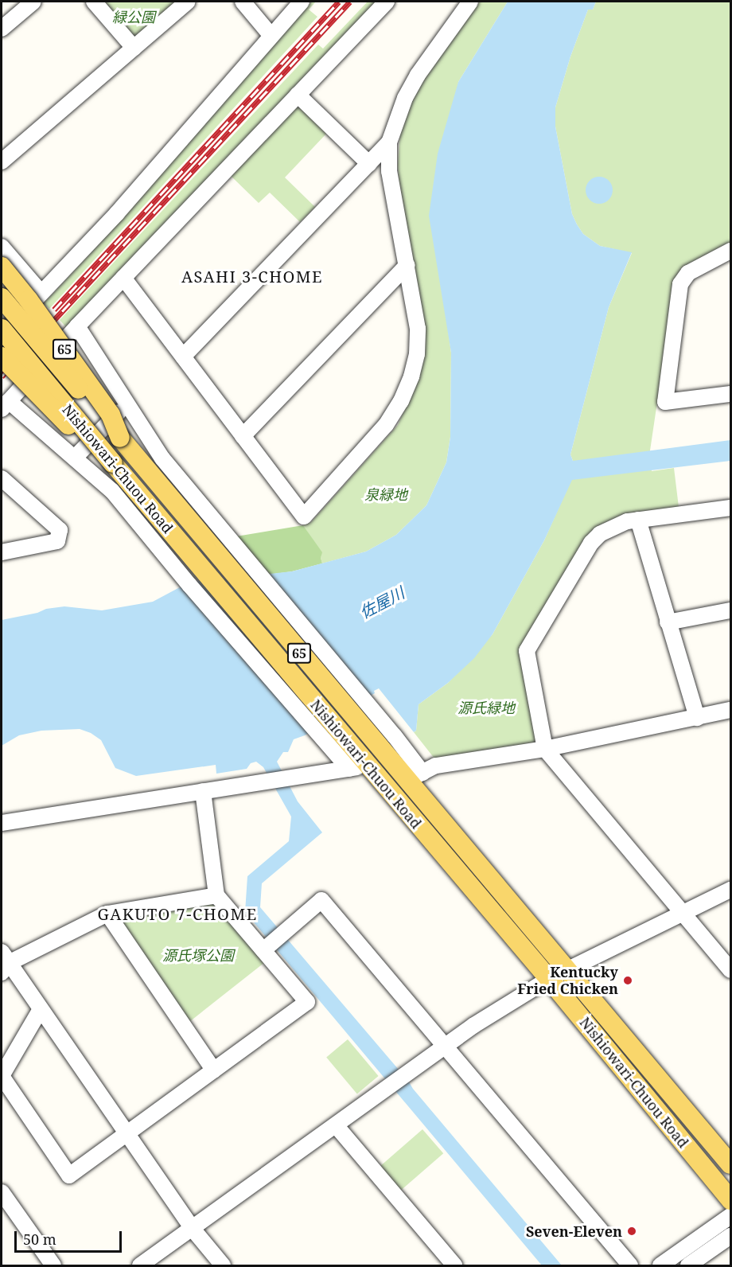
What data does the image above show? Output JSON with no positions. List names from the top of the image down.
{
  "streets": {
    "main road": ["65", "Nishiowari-Chuou Road"]
  },
  "crossings": [
    ["65", "Nishiowari-Chuou Road"]
  ],
  "districts": ["ASAHI 3-CHOME", "GAKUTO 7-CHOME"],
  "water": ["佐屋川"],
  "parks": [
    "緑公園",
    "泉緑地",
    "源氏緑地",
    "源氏塚公園"
  ],
  "places": ["Kentucky Fried Chicken", "Seven-Eleven"],
  "scale_bar": "50 m"
}
